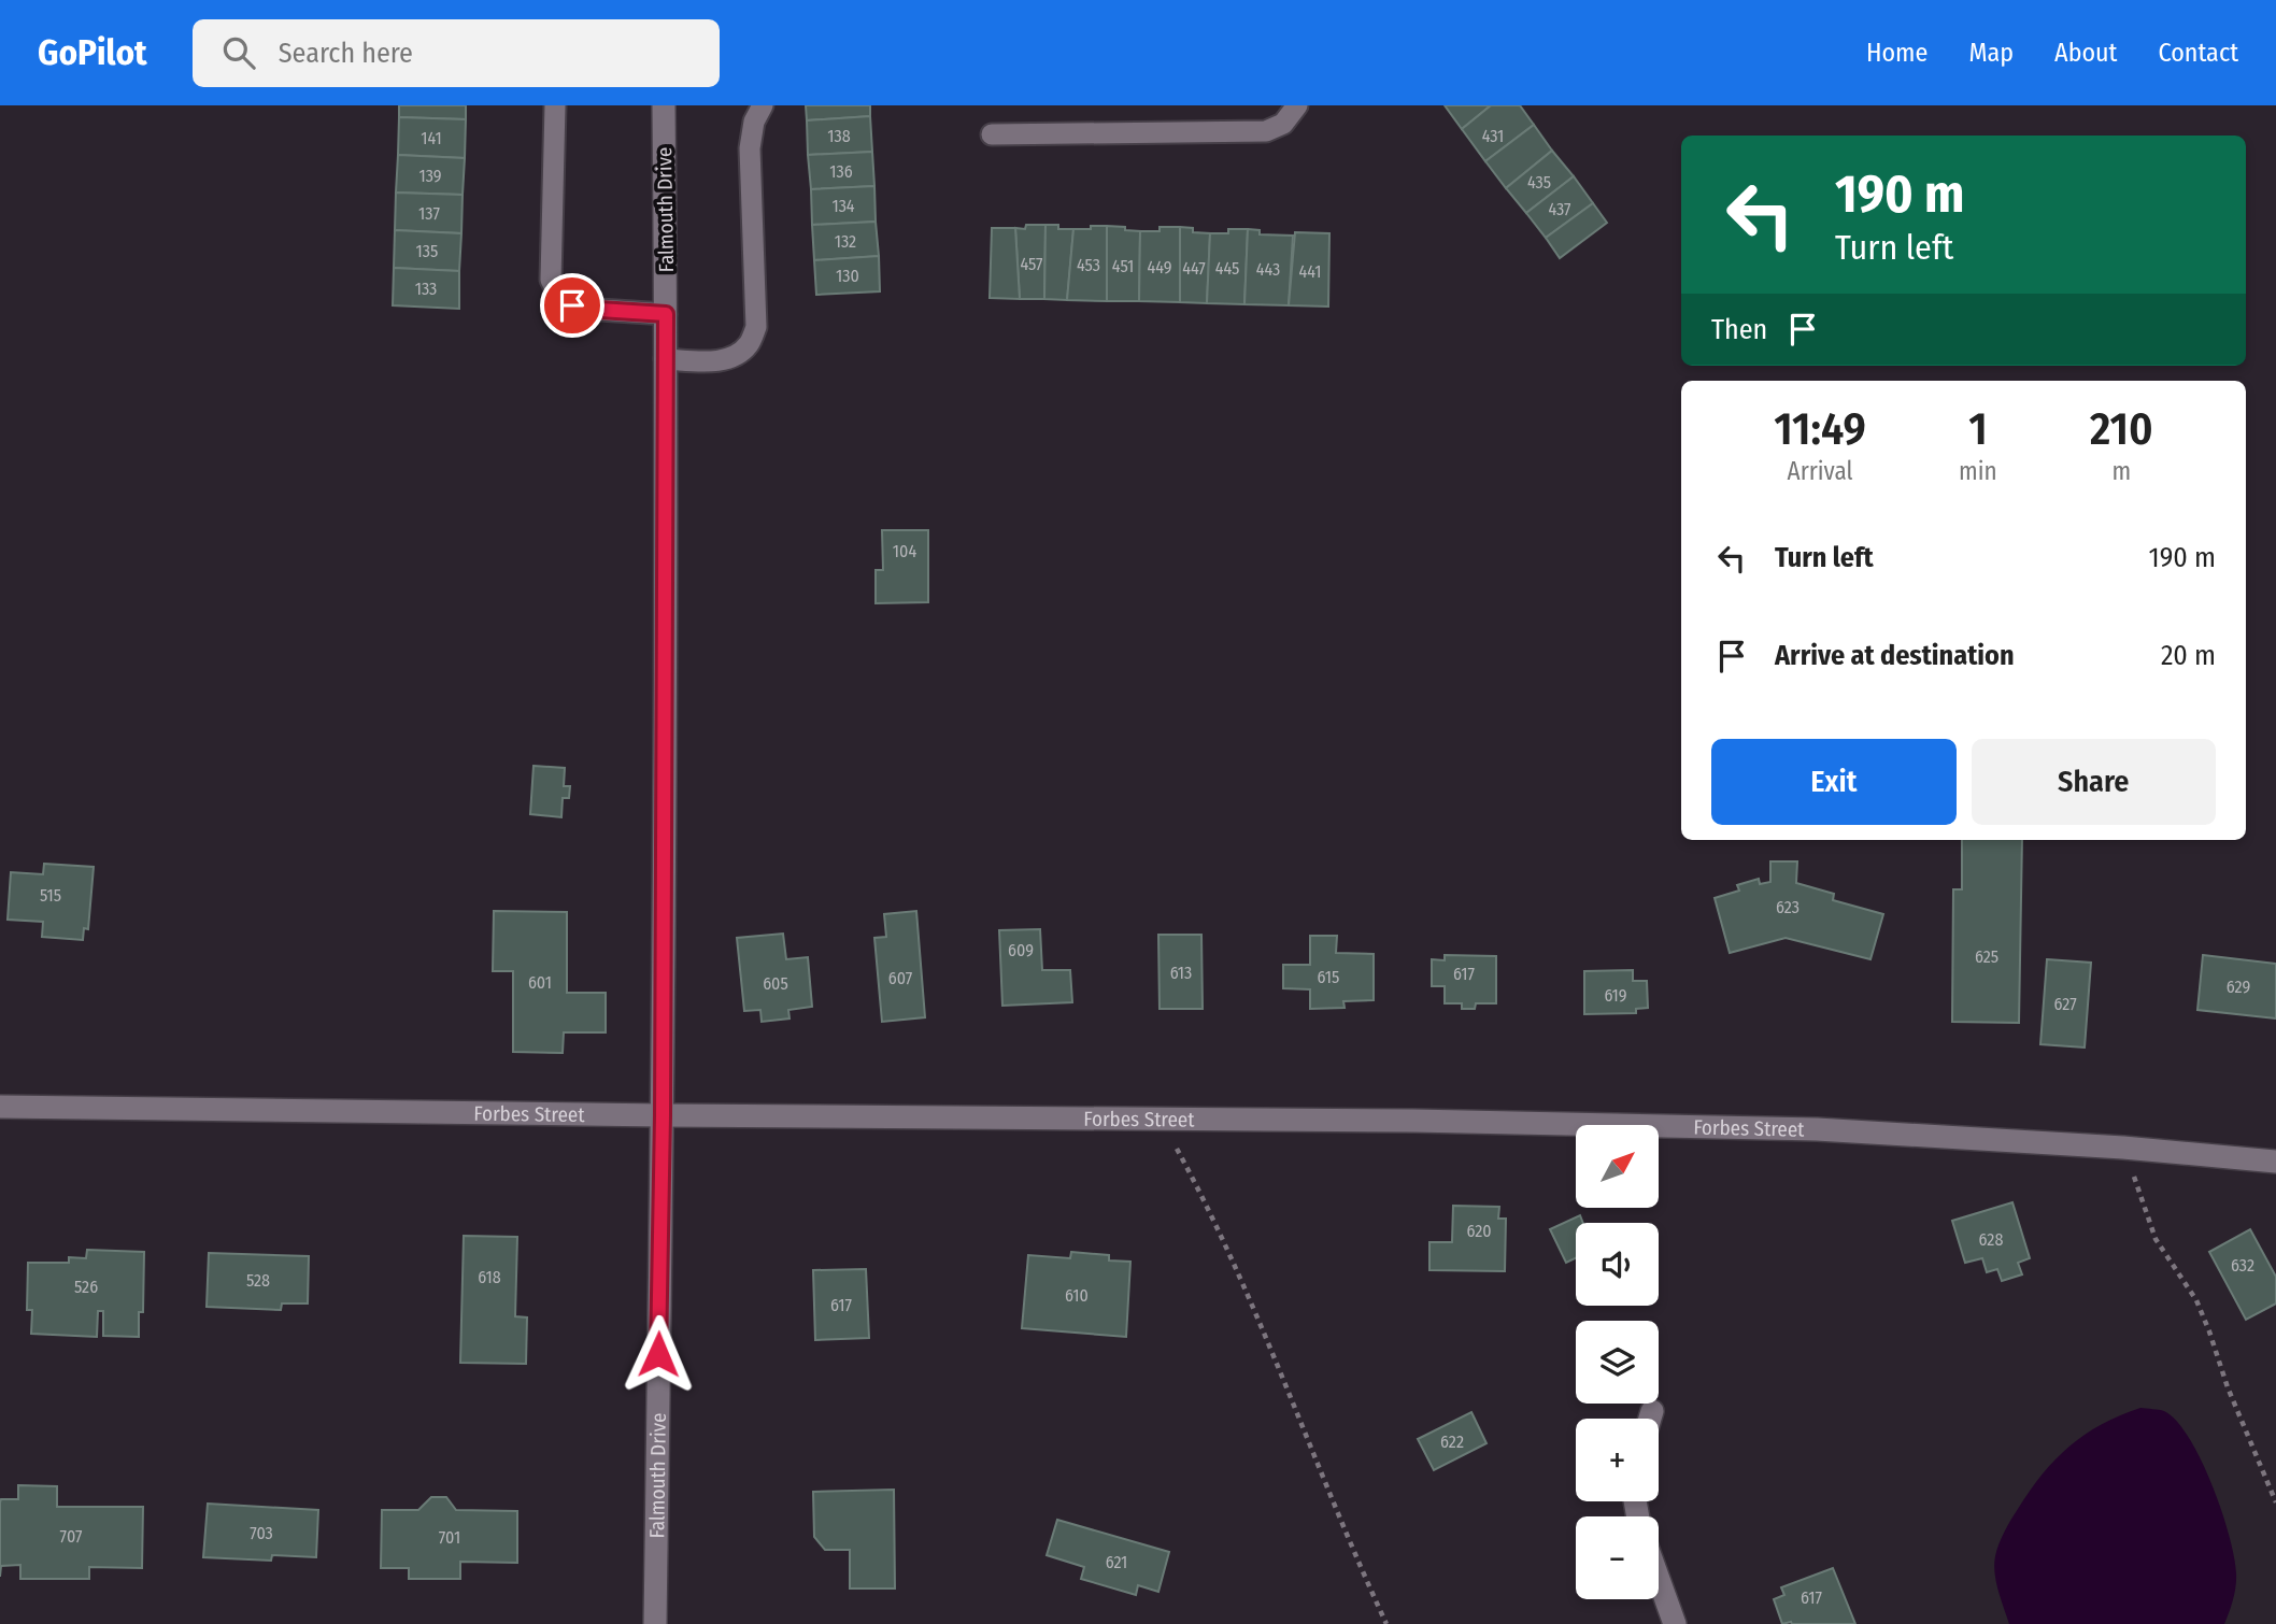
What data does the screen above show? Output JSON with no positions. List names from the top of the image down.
{
  "streets": {
    "street": ["Falmouth Drive", "Forbes Street"]
  },
  "crossings": [
    ["Falmouth Drive", "Forbes Street"]
  ],
  "house_numbers": [
    "138",
    "431",
    "141",
    "136",
    "139",
    "435",
    "134",
    "437",
    "137",
    "132",
    "135",
    "457",
    "453",
    "451",
    "449",
    "447",
    "445",
    "443",
    "441",
    "130",
    "133",
    "104",
    "515",
    "623",
    "609",
    "625",
    "613",
    "617",
    "615",
    "607",
    "601",
    "605",
    "629",
    "619",
    "627",
    "620",
    "628",
    "632",
    "618",
    "528",
    "526",
    "610",
    "617",
    "622",
    "703",
    "707",
    "701",
    "621",
    "617"
  ],
  "north": "top right",
  "page": {
    "header": "GoPilot",
    "search": "Search here",
    "nav": [
      "Home",
      "Map",
      "About",
      "Contact"
    ],
    "turn": ["190 m", "Turn left"],
    "then": "Then",
    "eta": [
      "11:49",
      "Arrival",
      "1",
      "min",
      "210",
      "m"
    ],
    "list": [
      {
        "name": "Turn left",
        "value": "190 m"
      },
      {
        "name": "Arrive at destination",
        "value": "20 m"
      }
    ],
    "buttons": ["Exit", "Share"],
    "map_buttons": ["+", "−"]
  }
}
